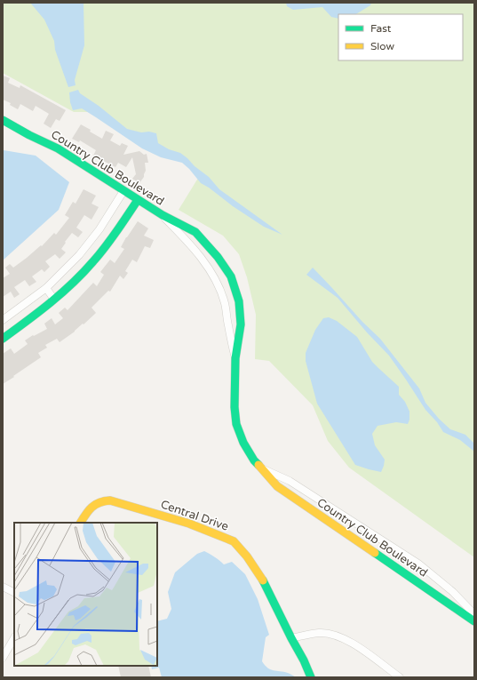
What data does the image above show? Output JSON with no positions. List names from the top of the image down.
{
  "streets": {
    "street": ["Country Club Boulevard", "Central Drive"]
  },
  "legend": ["Fast", "Slow"]
}
